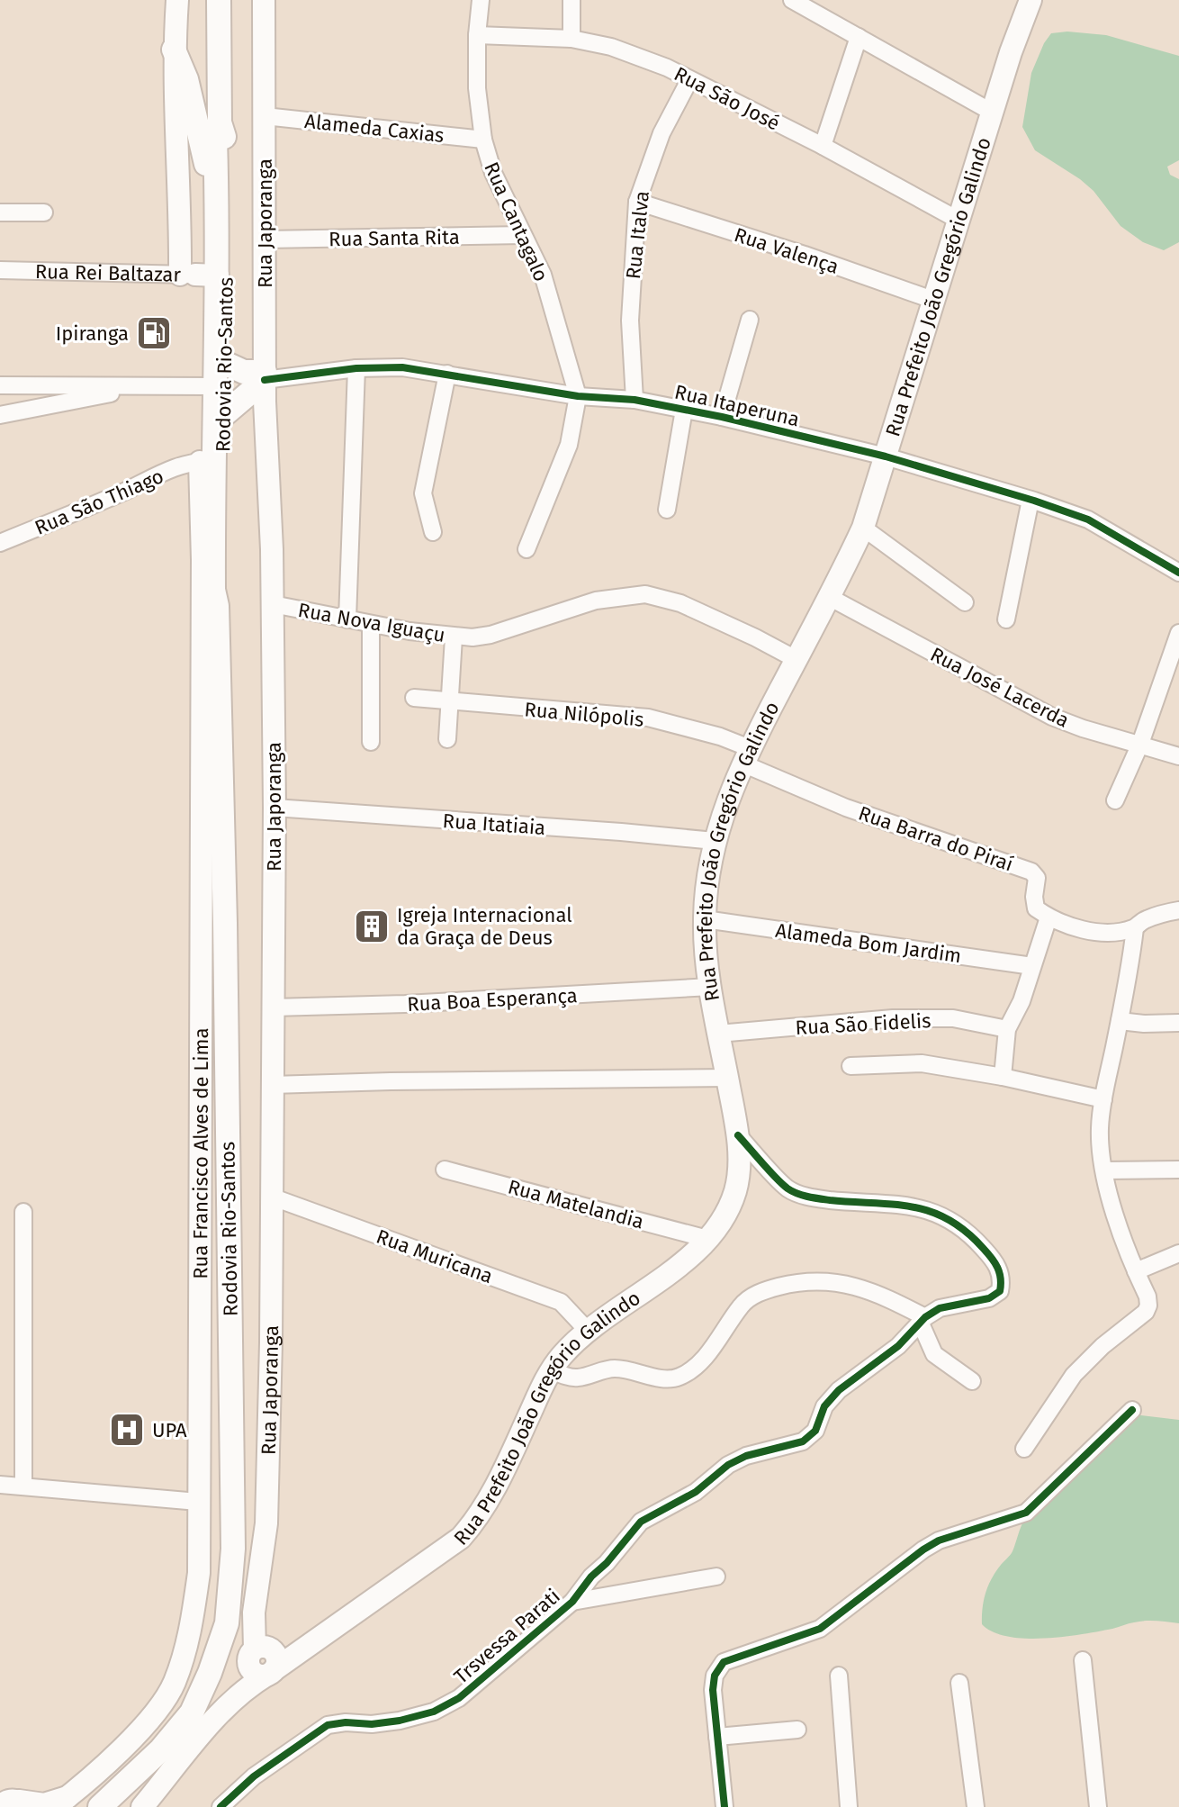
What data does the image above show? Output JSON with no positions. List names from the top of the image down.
{
  "streets": {
    "highway": ["Rodovia Rio-Santos"],
    "main road": ["Rua Japoranga", "Rua Prefeito João Gregório Galindo", "Rua Francisco Alves de Lima"],
    "street": [
      "Rua São José",
      "Alameda Caxias",
      "Rua Cantagalo",
      "Rua Italva",
      "Rua Santa Rita",
      "Rua Valença",
      "Rua Rei Baltazar",
      "Rua Itaperuna",
      "Rua São Thiago",
      "Rua Nova Iguaçu",
      "Rua José Lacerda",
      "Rua Nilópolis",
      "Rua Itatiaia",
      "Rua Barra do Piraí",
      "Alameda Bom Jardim",
      "Rua Boa Esperança",
      "Rua São Fidelis",
      "Rua Matelandia",
      "Rua Muricana",
      "Trsvessa Parati"
    ]
  },
  "crossings": [
    ["Rua São José", "Rua Cantagalo"],
    ["Rua São José", "Rua Italva"],
    ["Rua São José", "Rua Prefeito João Gregório Galindo"],
    ["Alameda Caxias", "Rua Cantagalo"],
    ["Alameda Caxias", "Rua Japoranga"],
    ["Rua Cantagalo", "Rua Santa Rita"],
    ["Rua Cantagalo", "Rua Itaperuna"],
    ["Rua Japoranga", "Rua Santa Rita"],
    ["Rua Japoranga", "Rua Prefeito João Gregório Galindo"],
    ["Rua Japoranga", "Rua Itaperuna"],
    ["Rua Japoranga", "Rua Nova Iguaçu"],
    ["Rua Japoranga", "Rua Itatiaia"],
    ["Rua Japoranga", "Rua Boa Esperança"],
    ["Rua Japoranga", "Rua Muricana"],
    ["Rua Italva", "Rua Valença"],
    ["Rua Italva", "Rua Itaperuna"],
    ["Rua Valença", "Rua Prefeito João Gregório Galindo"],
    ["Rua Rei Baltazar", "Rodovia Rio-Santos"],
    ["Rua Prefeito João Gregório Galindo", "Rua Itaperuna"],
    ["Rua Prefeito João Gregório Galindo", "Rua Nova Iguaçu"],
    ["Rua Prefeito João Gregório Galindo", "Rua José Lacerda"],
    ["Rua Prefeito João Gregório Galindo", "Rua Nilópolis"],
    ["Rua Prefeito João Gregório Galindo", "Rua Itatiaia"],
    ["Rua Prefeito João Gregório Galindo", "Rua Barra do Piraí"],
    ["Rua Prefeito João Gregório Galindo", "Alameda Bom Jardim"],
    ["Rua Prefeito João Gregório Galindo", "Rua Boa Esperança"],
    ["Rua Prefeito João Gregório Galindo", "Rua São Fidelis"],
    ["Rua Prefeito João Gregório Galindo", "Rua Matelandia"],
    ["Rua Prefeito João Gregório Galindo", "Rua Muricana"],
    ["Rua Prefeito João Gregório Galindo", "Trsvessa Parati"],
    ["Rodovia Rio-Santos", "Rua São Thiago"],
    ["Rodovia Rio-Santos", "Rua Francisco Alves de Lima"],
    ["Rua São Thiago", "Rua Francisco Alves de Lima"],
    ["Rua Nilópolis", "Rua Barra do Piraí"]
  ],
  "places": {
    "fuel station": ["Ipiranga"],
    "building": ["Igreja Internacional da Graça de Deus"],
    "hospital": ["UPA"]
  }
}
